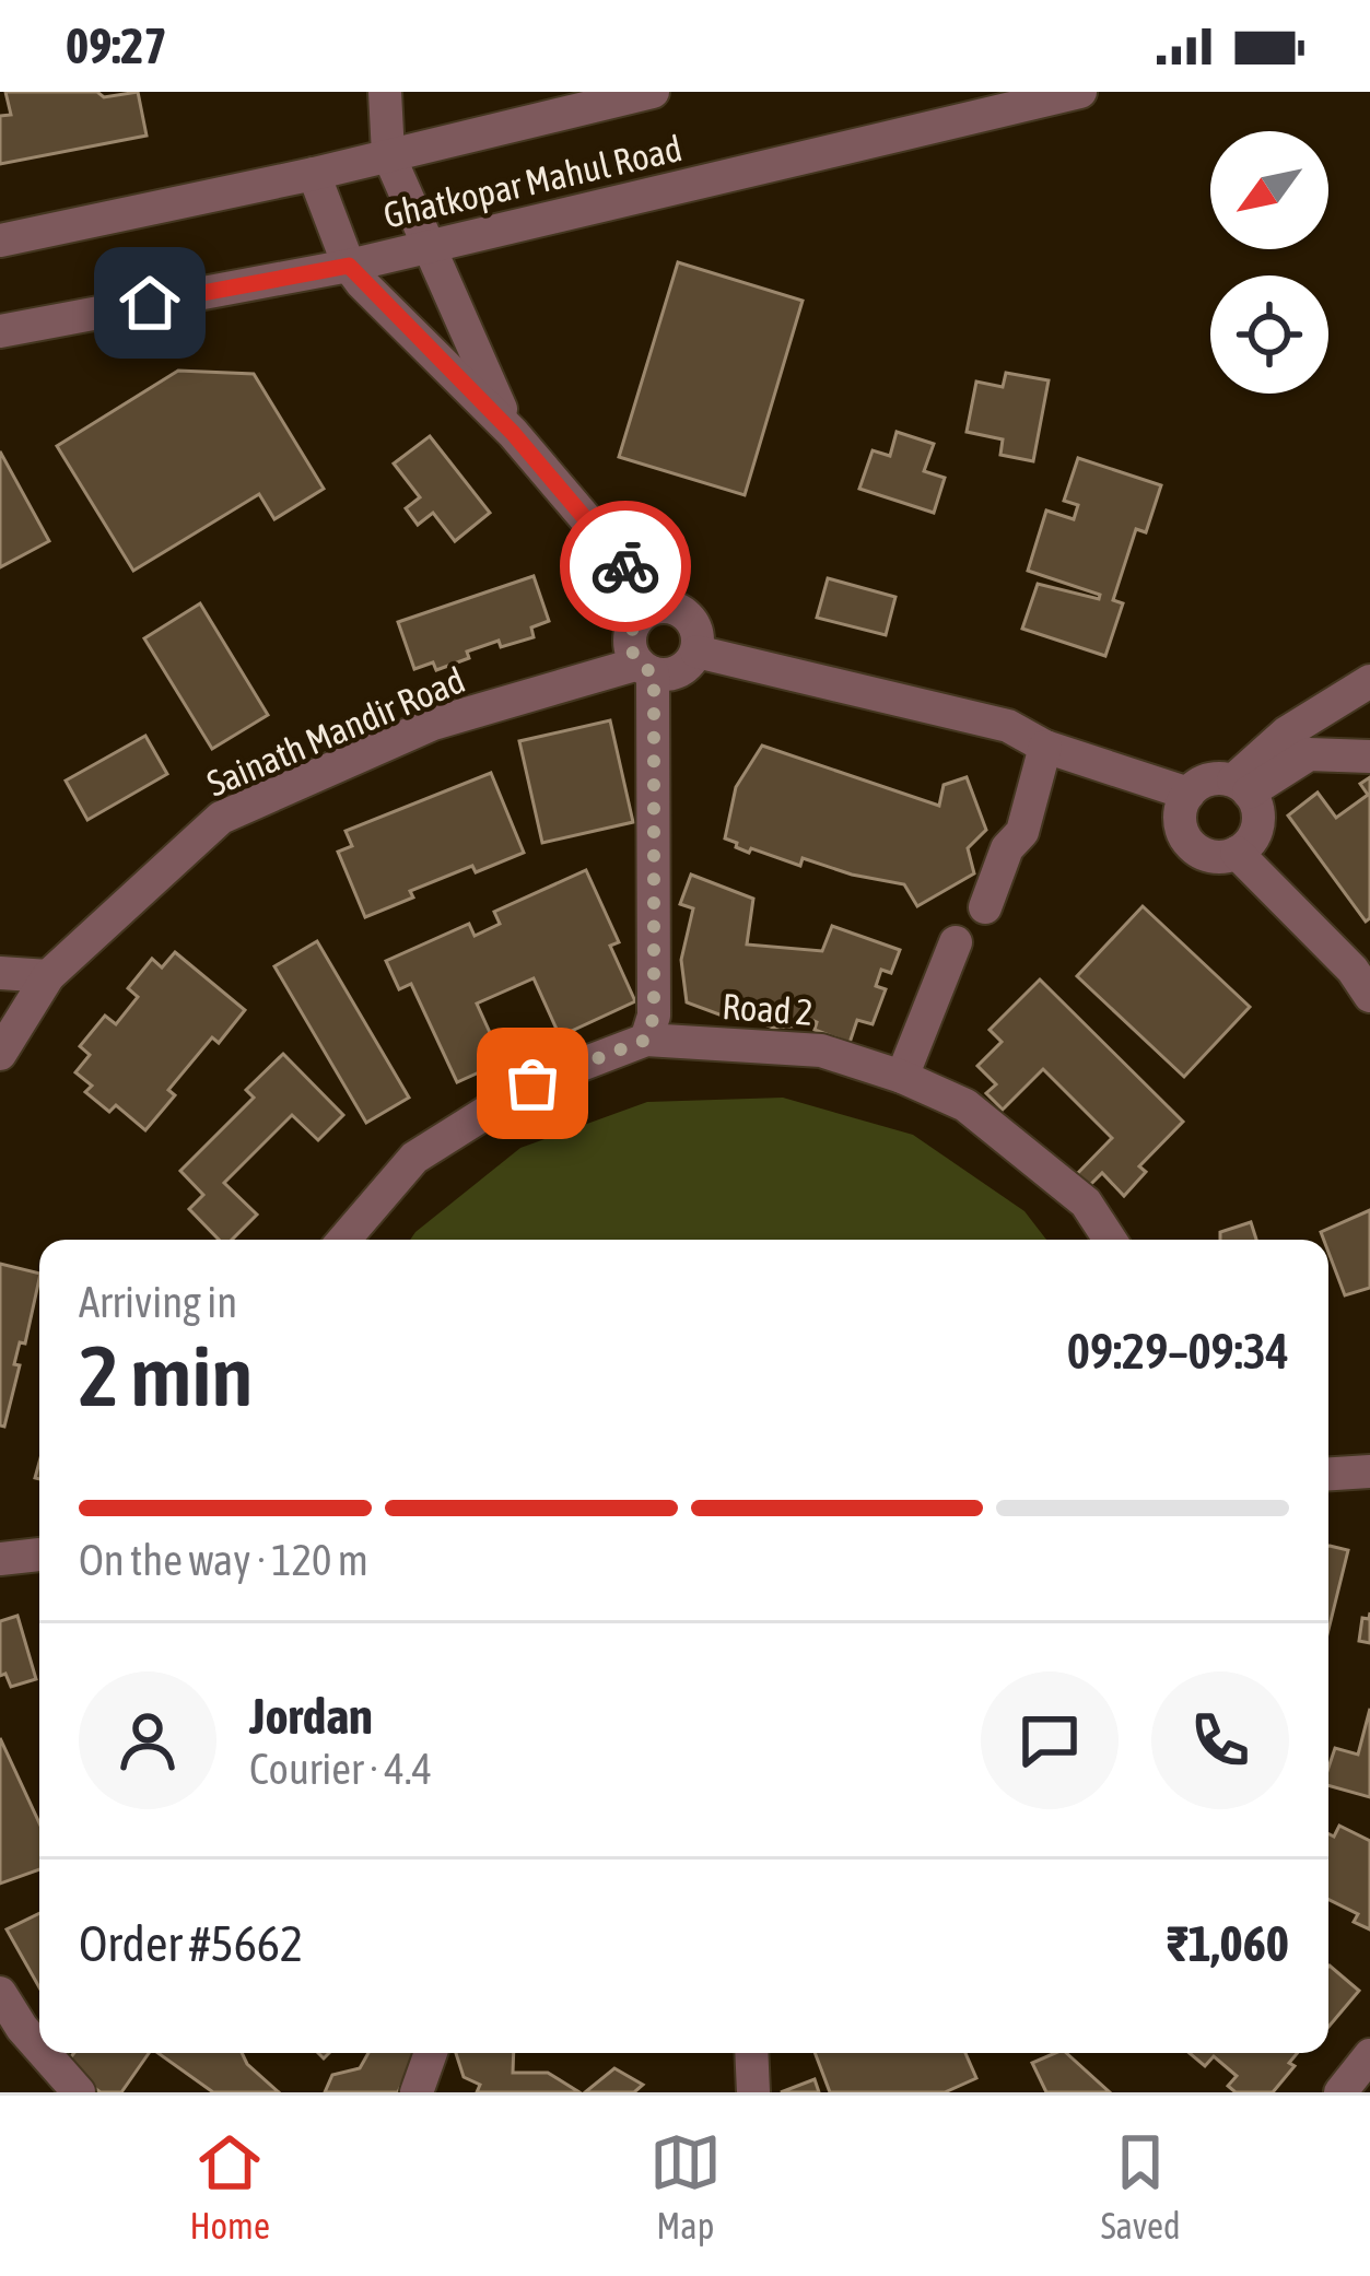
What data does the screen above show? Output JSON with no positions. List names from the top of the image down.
{
  "streets": {
    "street": ["Ghatkopar Mahul Road", "Sainath Mandir Road", "Road 2"]
  },
  "north": "bottom left",
  "page": {
    "status": "09:27",
    "heading": ["2 min", "Arriving in", "09:29–09:34"],
    "panel": [
      "Jordan",
      "Courier · 4.4",
      "Order #5662",
      "₹1,060"
    ],
    "bar": "On the way · 120 m",
    "tabs": ["Home", "Map", "Saved"]
  }
}
